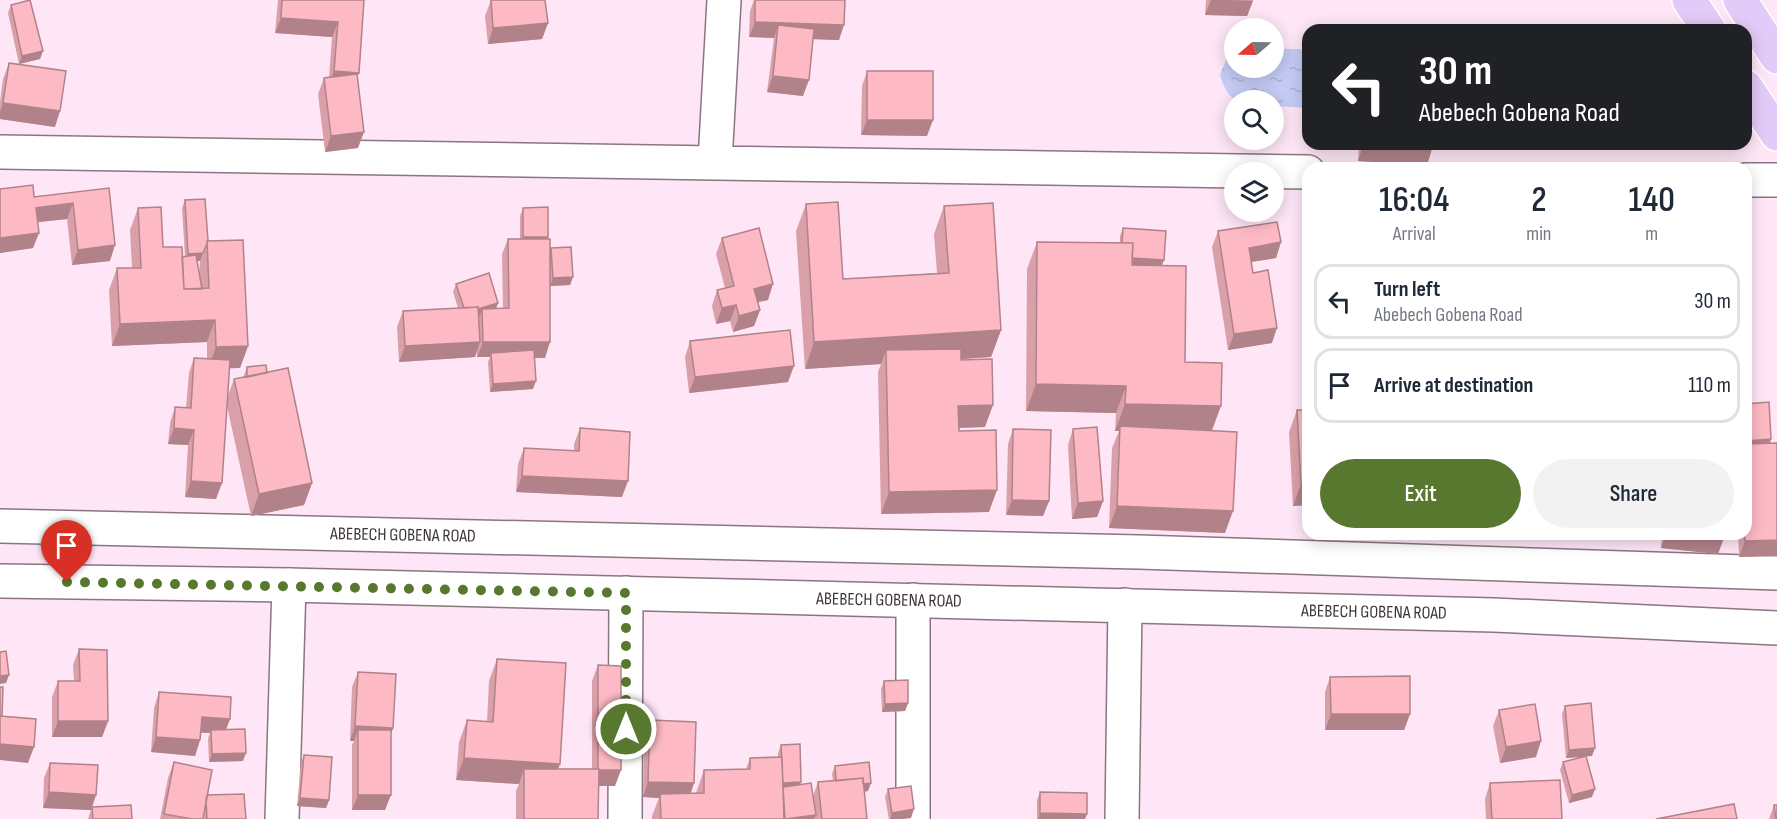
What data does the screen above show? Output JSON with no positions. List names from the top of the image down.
{
  "streets": {
    "street": ["ABEBECH GOBENA ROAD"]
  },
  "north": "left",
  "page": {
    "turn": ["30 m", "Abebech Gobena Road"],
    "eta": [
      "16:04",
      "Arrival",
      "2",
      "min",
      "140",
      "m"
    ],
    "list": [
      {
        "name": "Turn left",
        "note": "Abebech Gobena Road",
        "value": "30 m"
      },
      {
        "name": "Arrive at destination",
        "value": "110 m"
      }
    ],
    "buttons": ["Exit", "Share"]
  }
}
